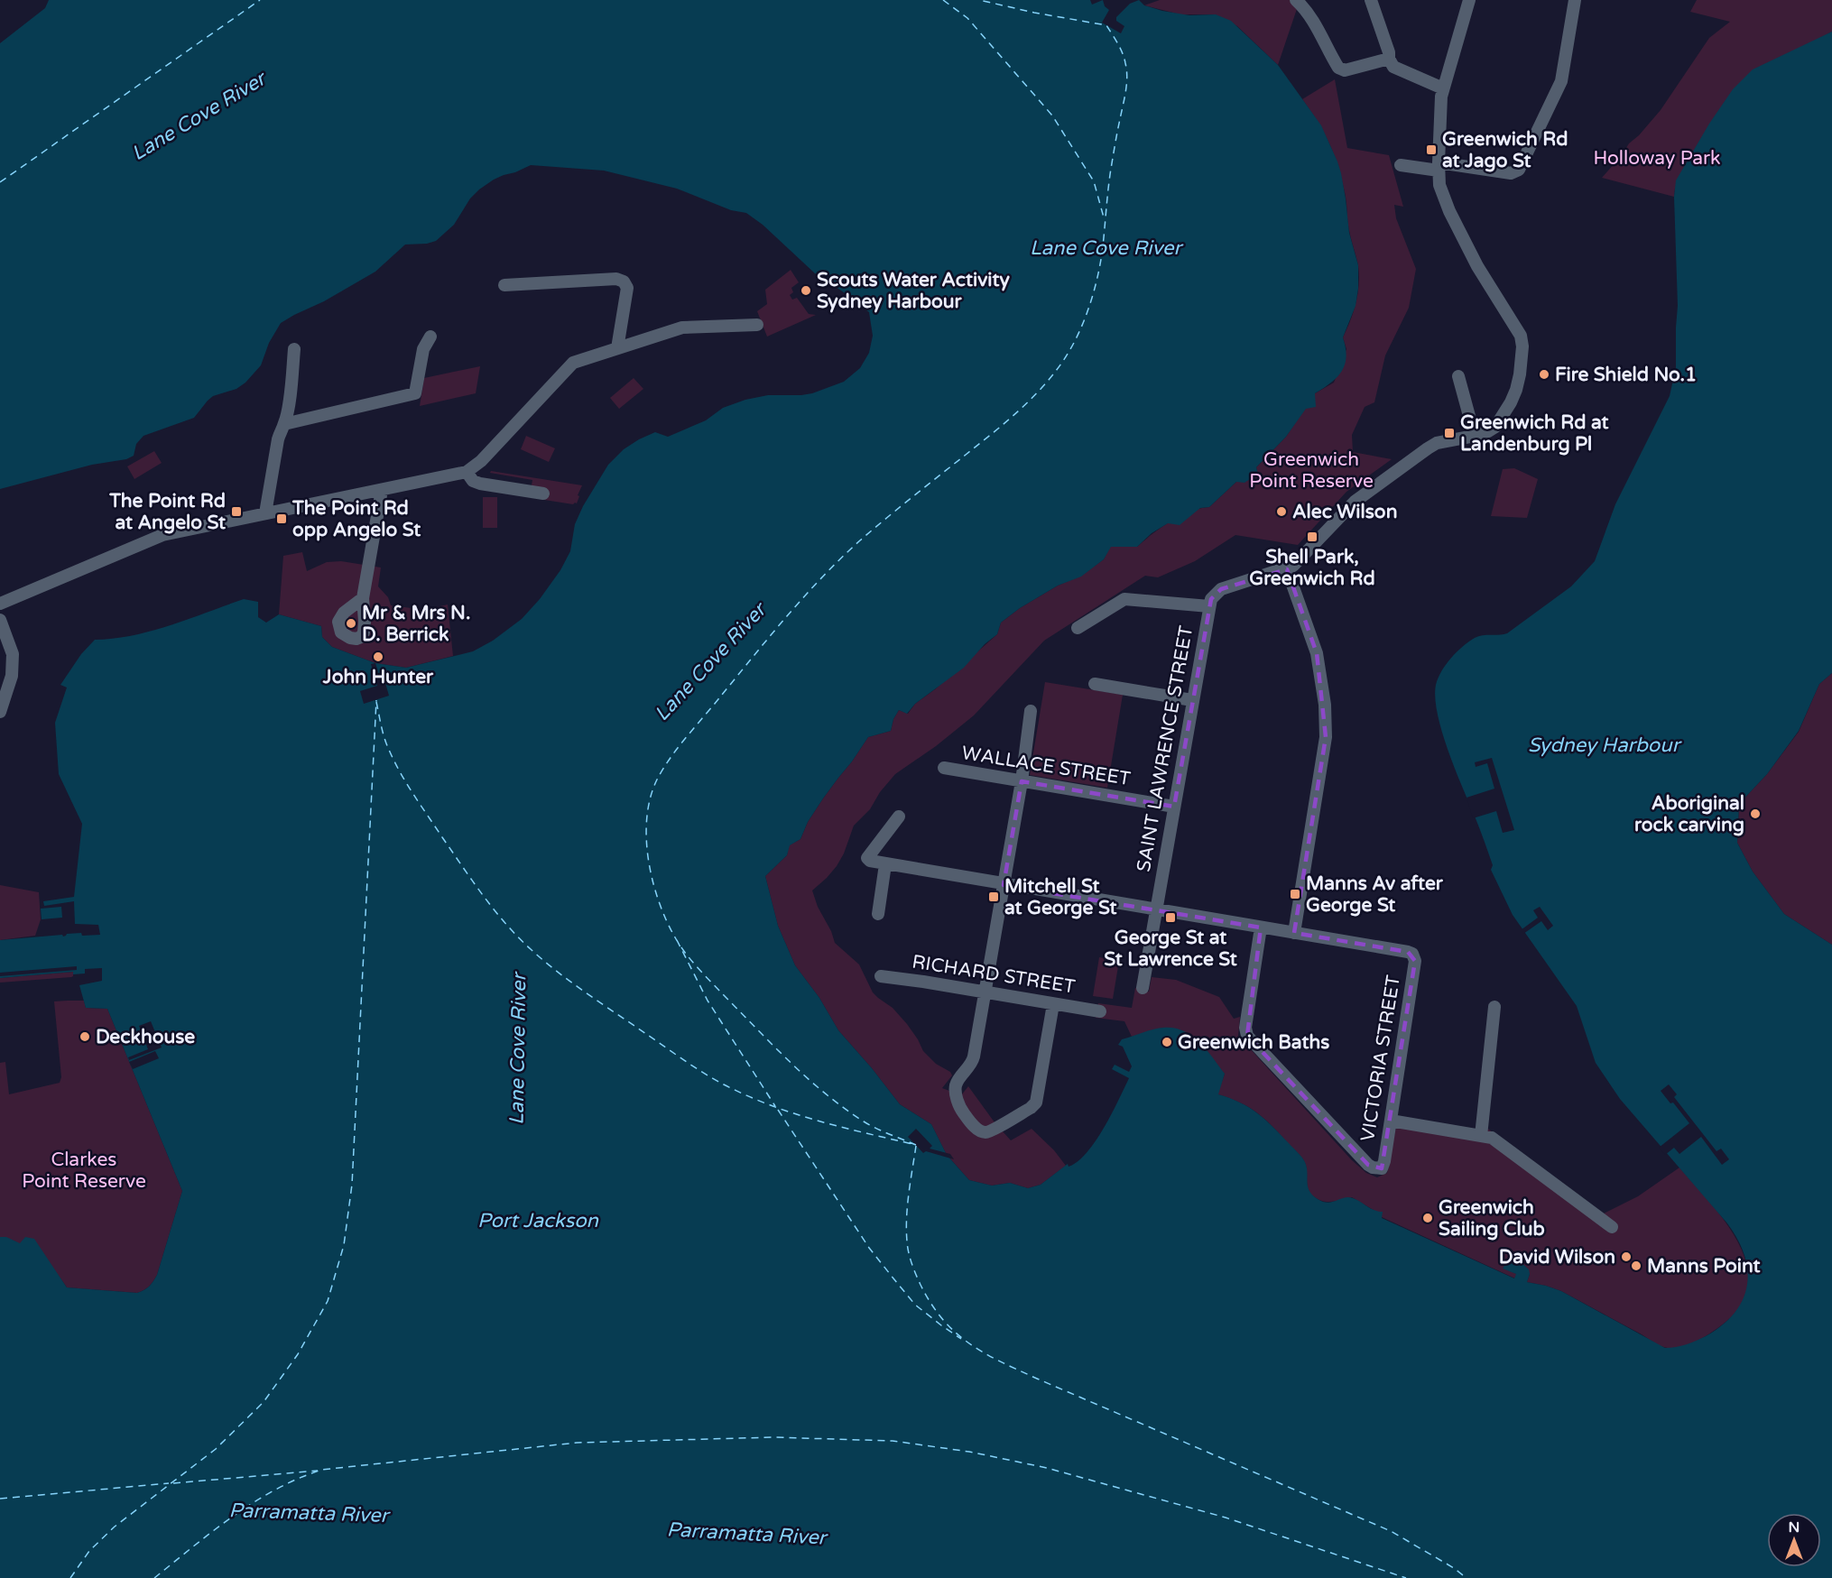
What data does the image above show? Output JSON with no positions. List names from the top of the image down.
{
  "streets": {
    "street": [
      "SAINT LAWRENCE STREET",
      "WALLACE STREET",
      "RICHARD STREET",
      "VICTORIA STREET"
    ]
  },
  "crossings": [
    ["SAINT LAWRENCE STREET", "WALLACE STREET"]
  ],
  "water": [
    "Lane Cove River",
    "Sydney Harbour",
    "Port Jackson",
    "Parramatta River"
  ],
  "parks": ["Holloway Park", "Greenwich Point Reserve", "Clarkes Point Reserve"],
  "places": {
    "transit": [
      "Greenwich Rd at Jago St",
      "Greenwich Rd at Landenburg Pl",
      "The Point Rd at Angelo St",
      "The Point Rd opp Angelo St",
      "Shell Park, Greenwich Rd",
      "Manns Av after George St",
      "Mitchell St at George St",
      "George St at St Lawrence St"
    ],
    "other": [
      "Scouts Water Activity Sydney Harbour",
      "Fire Shield No.1",
      "Alec Wilson",
      "Mr & Mrs N. D. Berrick",
      "John Hunter",
      "Aboriginal rock carving",
      "Deckhouse",
      "Greenwich Baths",
      "Greenwich Sailing Club",
      "David Wilson",
      "Manns Point"
    ]
  },
  "north": "top"
}
